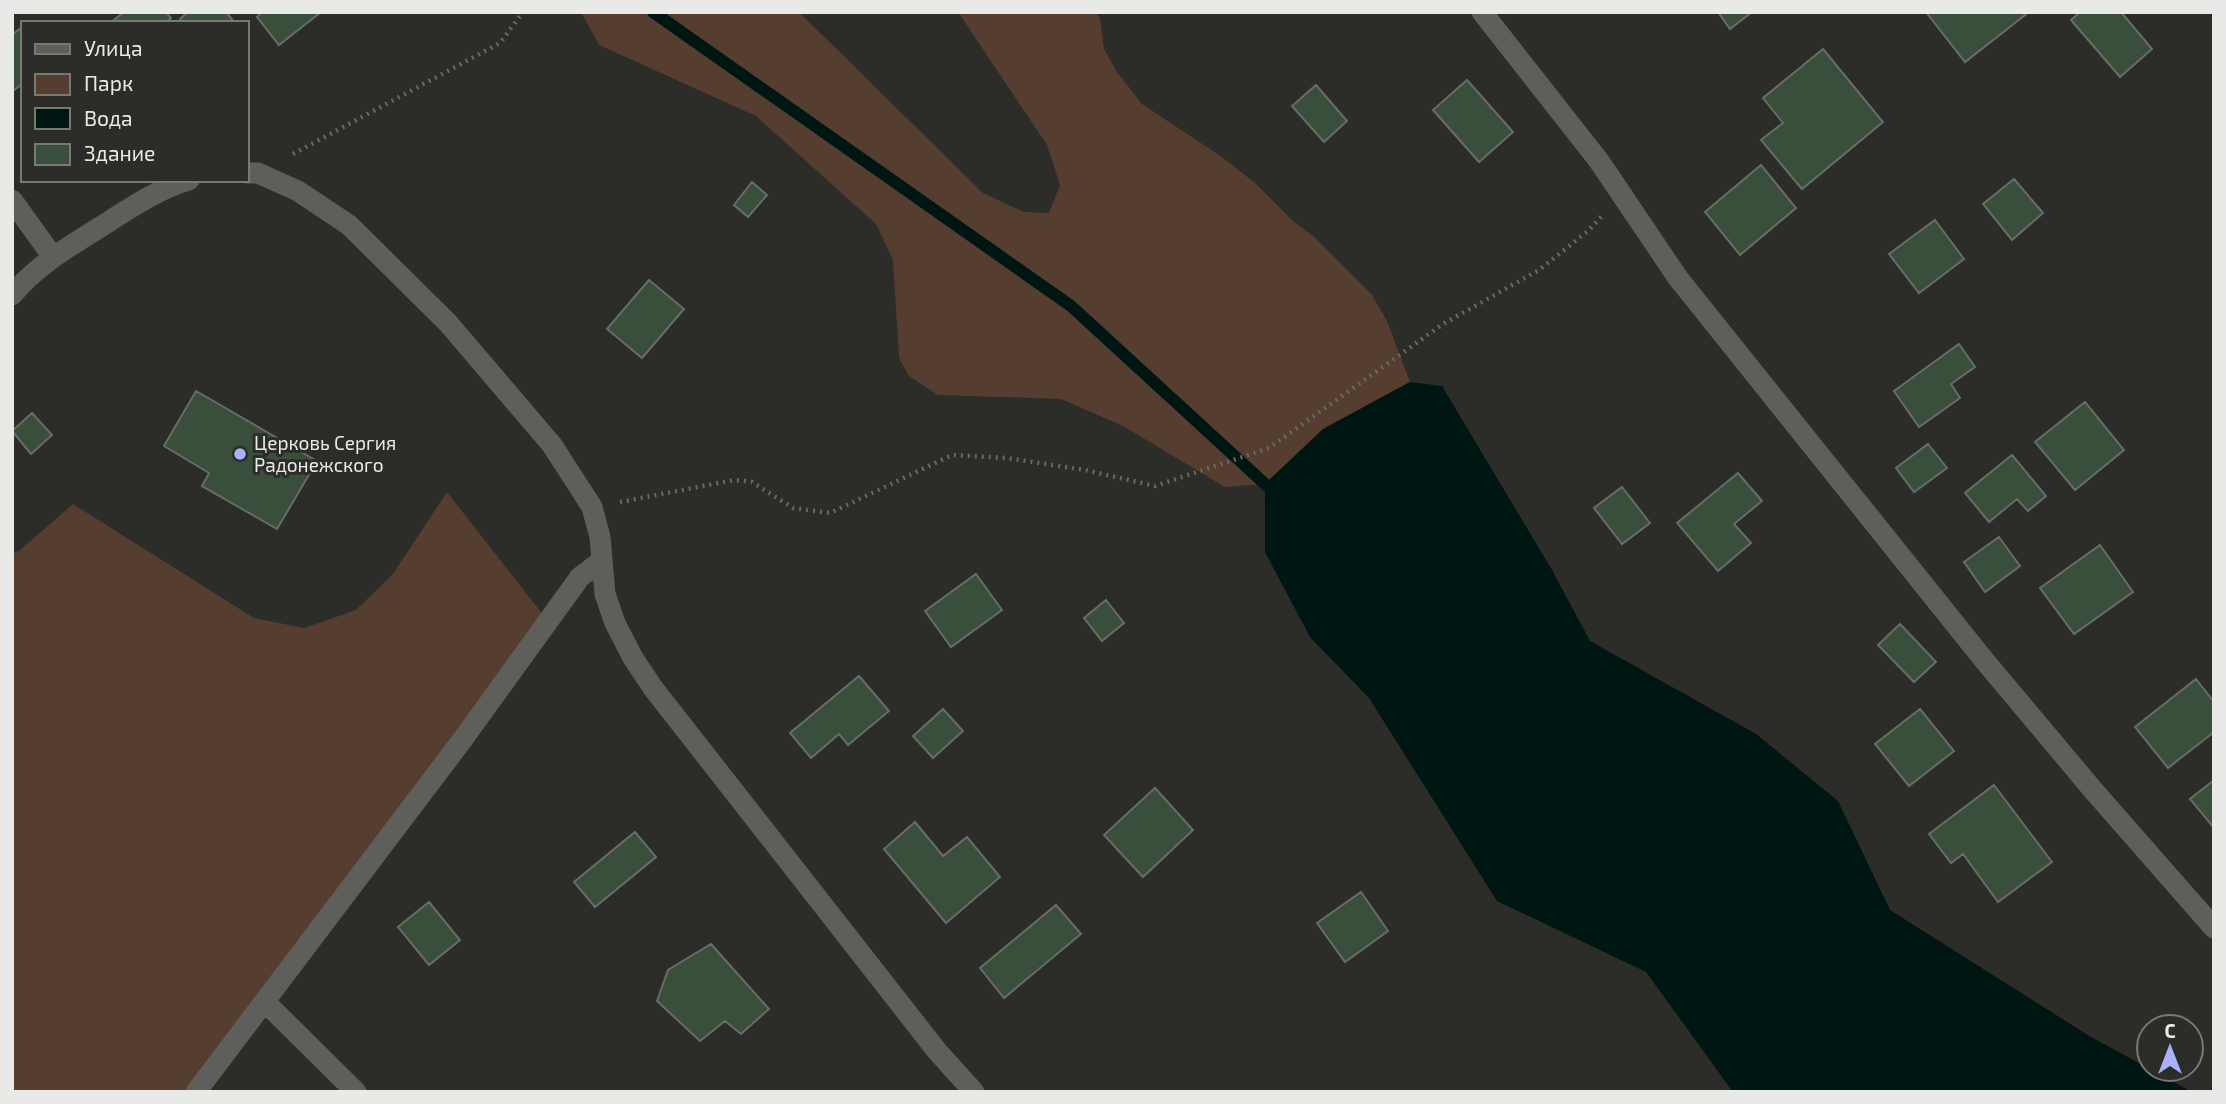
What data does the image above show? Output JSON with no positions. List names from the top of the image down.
{
  "places": ["Церковь Сергия Радонежского"],
  "legend": [
    "Улица",
    "Парк",
    "Вода",
    "Здание"
  ],
  "north": "top"
}
